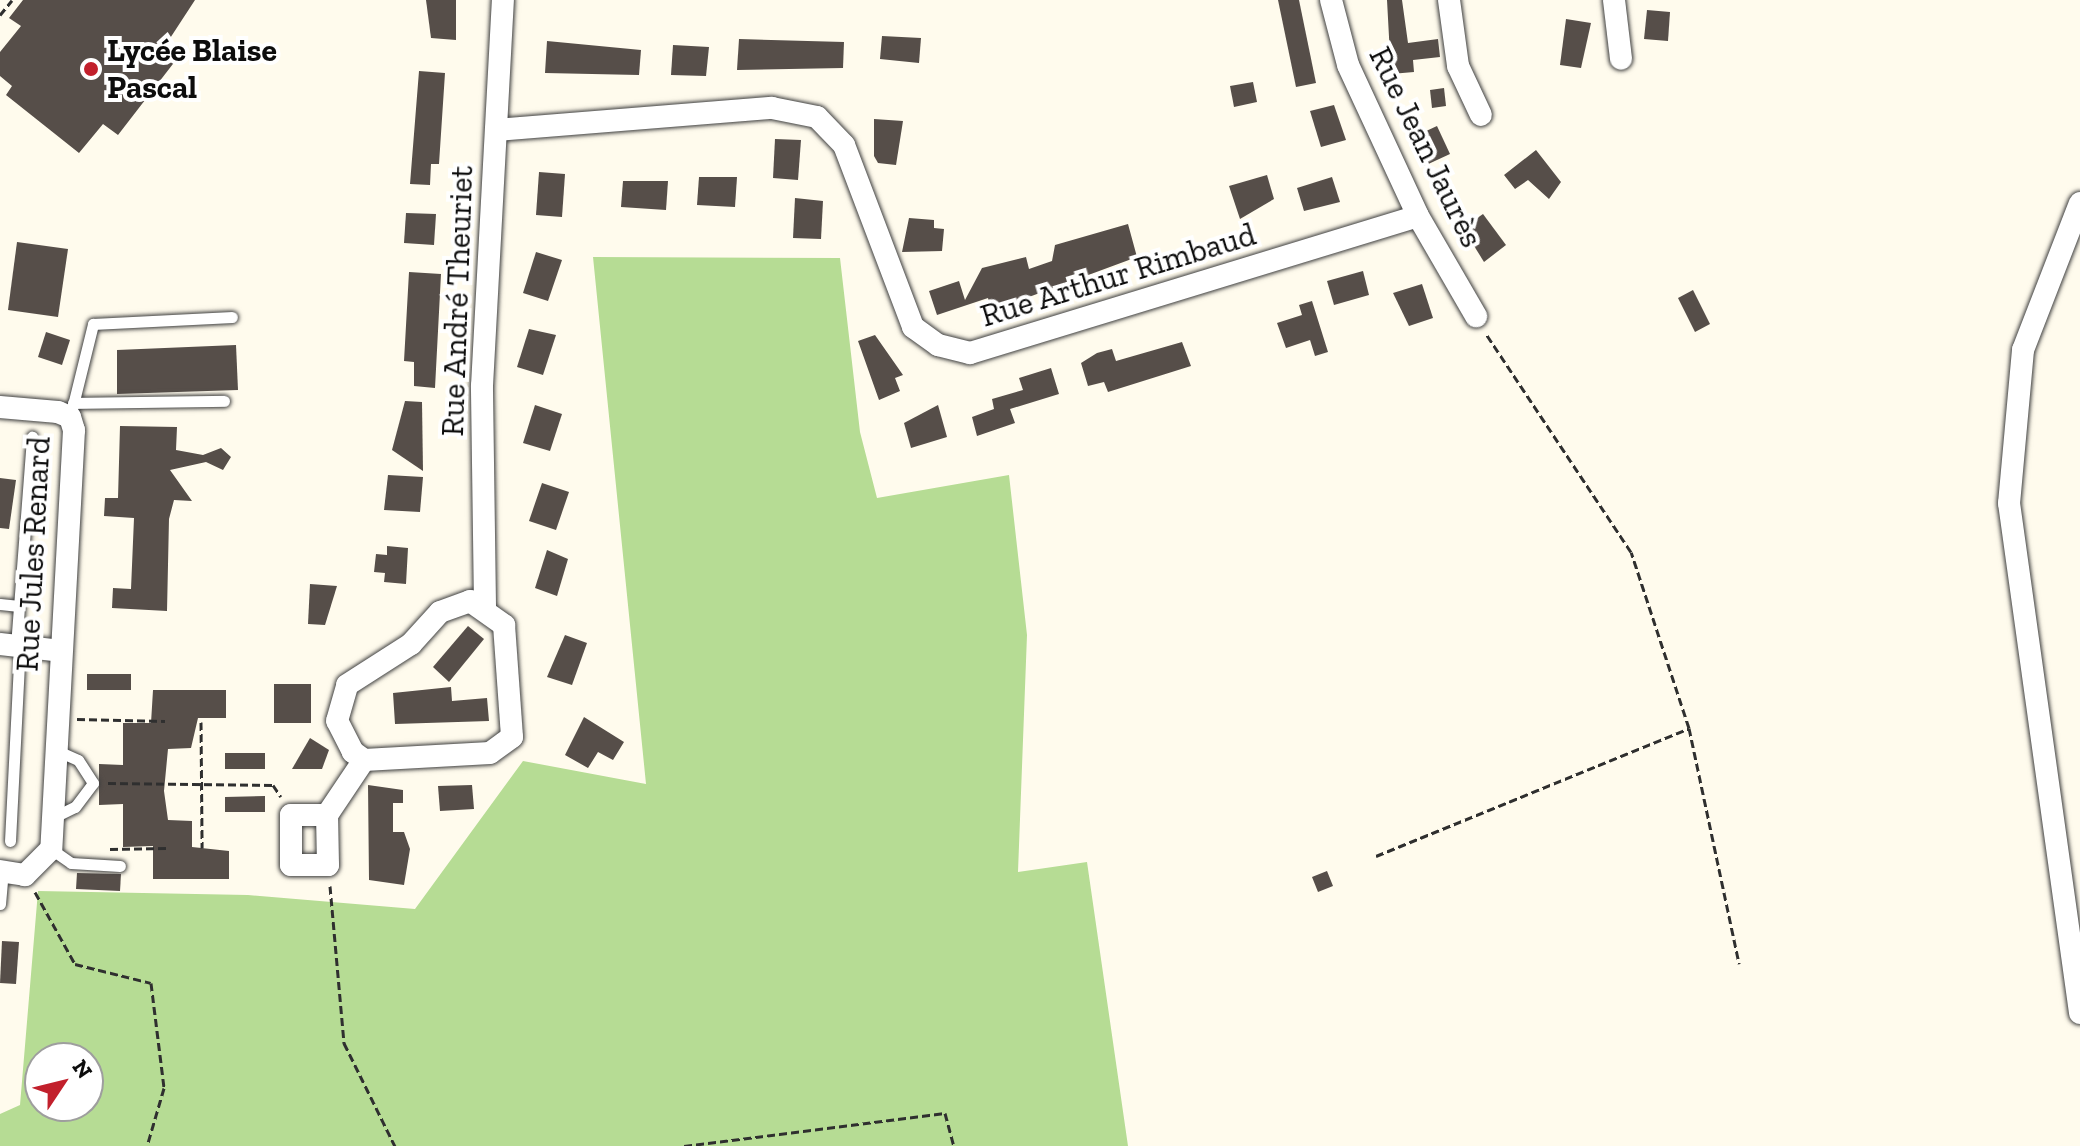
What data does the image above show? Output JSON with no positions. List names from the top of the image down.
{
  "streets": {
    "street": [
      "Rue Jean Jaurès",
      "Rue Arthur Rimbaud",
      "Rue André Theuriet",
      "Rue Jules Renard"
    ]
  },
  "crossings": [
    ["Rue Jean Jaurès", "Rue Arthur Rimbaud"],
    ["Rue Arthur Rimbaud", "Rue André Theuriet"]
  ],
  "places": ["Lycée Blaise Pascal"],
  "north": "top right"
}
